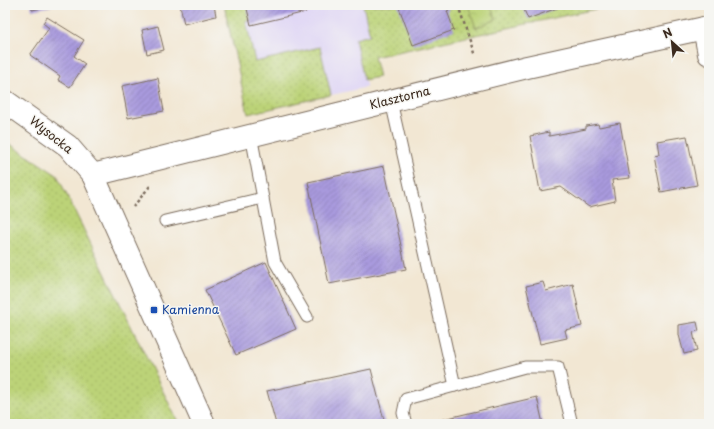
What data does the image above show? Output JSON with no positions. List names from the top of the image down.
{
  "streets": {
    "street": ["Klasztorna", "Wysocka"]
  },
  "crossings": [
    ["Klasztorna", "Wysocka"]
  ],
  "places": {
    "transit": ["Kamienna"]
  },
  "north": "top left"
}
